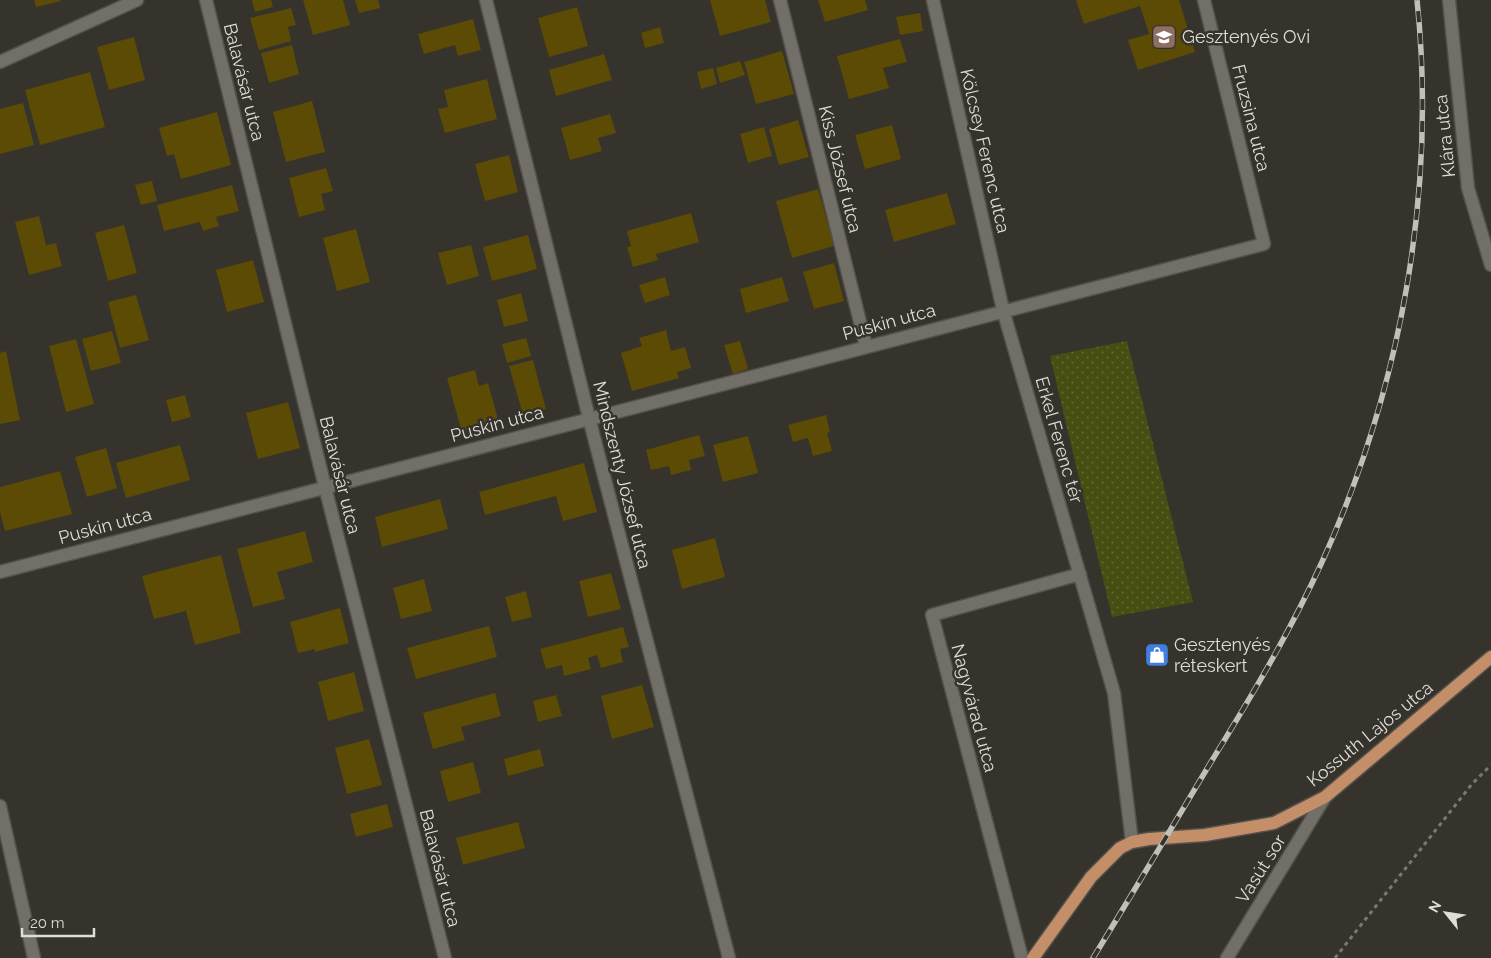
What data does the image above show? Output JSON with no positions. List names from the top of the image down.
{
  "streets": {
    "main road": ["Kossuth Lajos utca"],
    "street": [
      "Balavásár utca",
      "Fruzsina utca",
      "Klára utca",
      "Kölcsey Ferenc utca",
      "Kiss József utca",
      "Puskin utca",
      "Erkel Ferenc tér",
      "Mindszenty József utca",
      "Nagyvárad utca",
      "Vasút sor"
    ]
  },
  "crossings": [
    ["Balavásár utca", "Puskin utca"],
    ["Fruzsina utca", "Kölcsey Ferenc utca"],
    ["Fruzsina utca", "Puskin utca"],
    ["Fruzsina utca", "Erkel Ferenc tér"],
    ["Kölcsey Ferenc utca", "Puskin utca"],
    ["Kölcsey Ferenc utca", "Erkel Ferenc tér"],
    ["Kiss József utca", "Puskin utca"],
    ["Puskin utca", "Erkel Ferenc tér"],
    ["Puskin utca", "Mindszenty József utca"],
    ["Erkel Ferenc tér", "Nagyvárad utca"],
    ["Erkel Ferenc tér", "Kossuth Lajos utca"],
    ["Kossuth Lajos utca", "Vasút sor"]
  ],
  "places": {
    "school or university": ["Gesztenyés Ovi"],
    "shop": ["Gesztenyés réteskert"]
  },
  "scale_bar": "20 m",
  "north": "top left"
}
